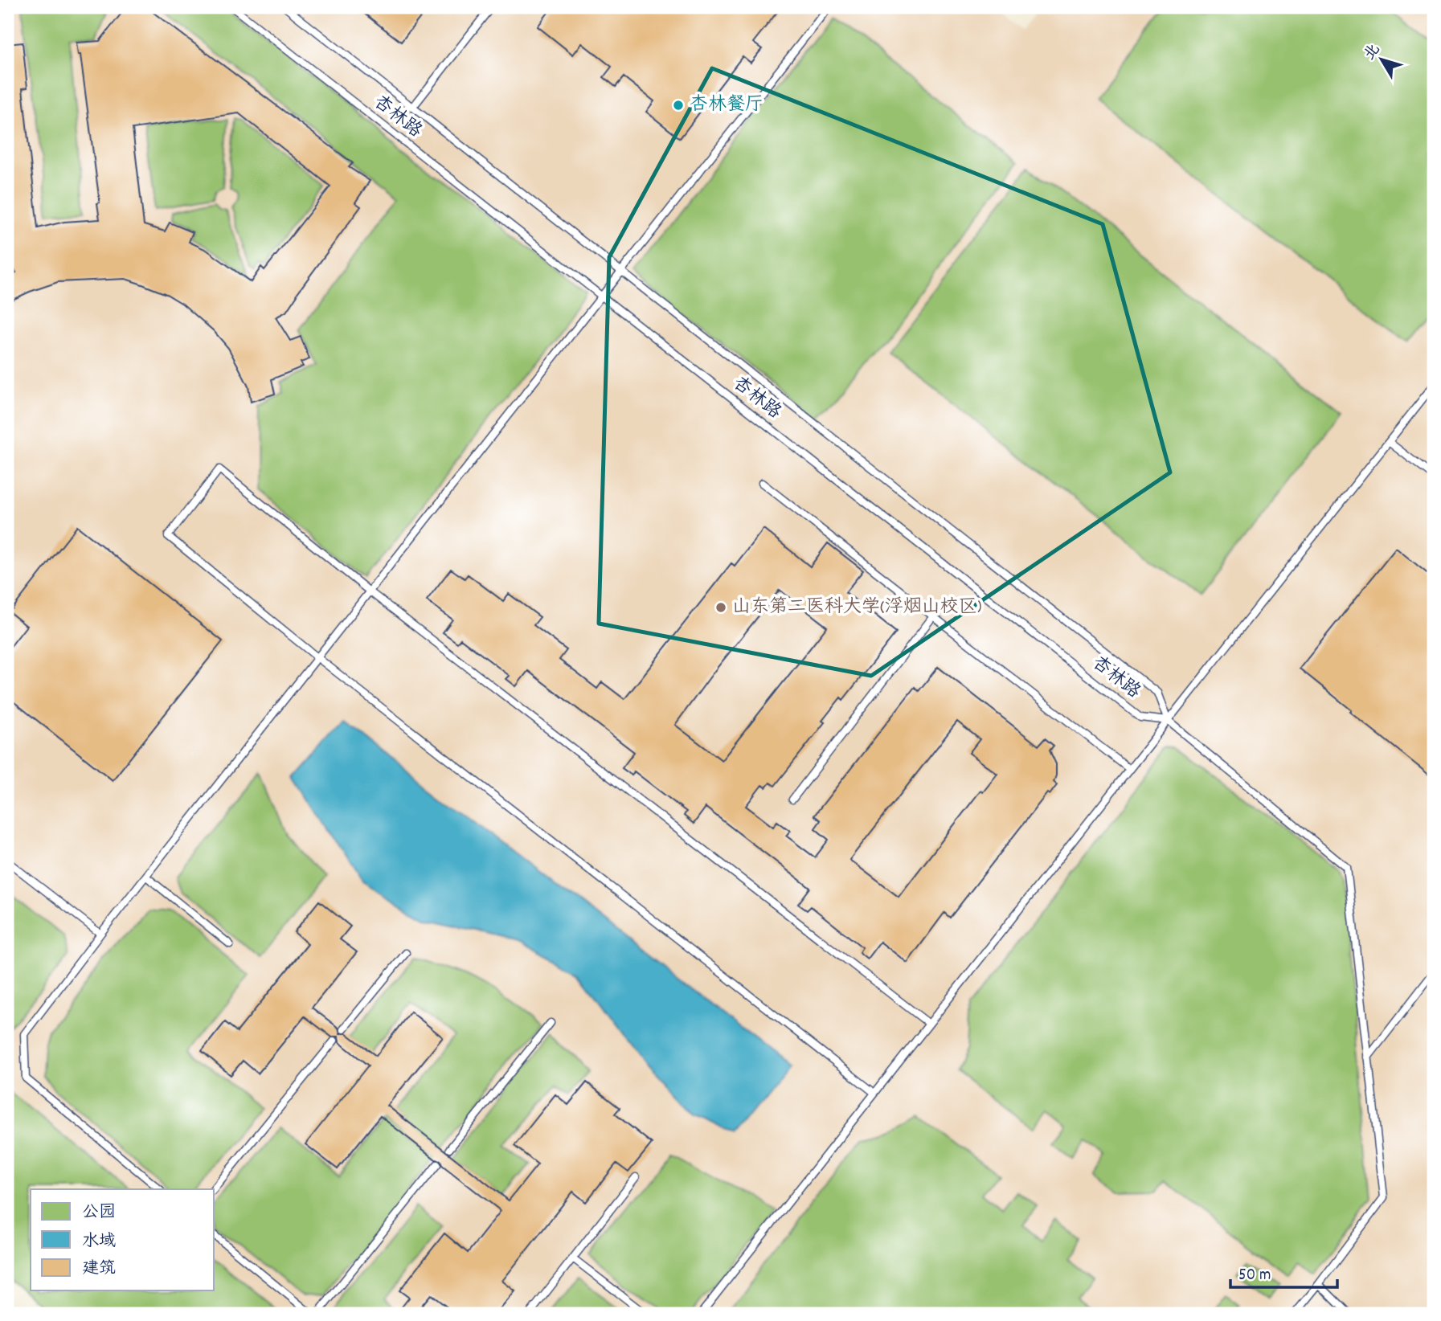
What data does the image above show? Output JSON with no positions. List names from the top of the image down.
{
  "streets": {
    "lane": ["杏林路"]
  },
  "places": ["杏林餐厅", "山东第二医科大学(浮烟山校区)"],
  "legend": ["公园", "水域", "建筑"],
  "scale_bar": "50 m",
  "north": "top left"
}
